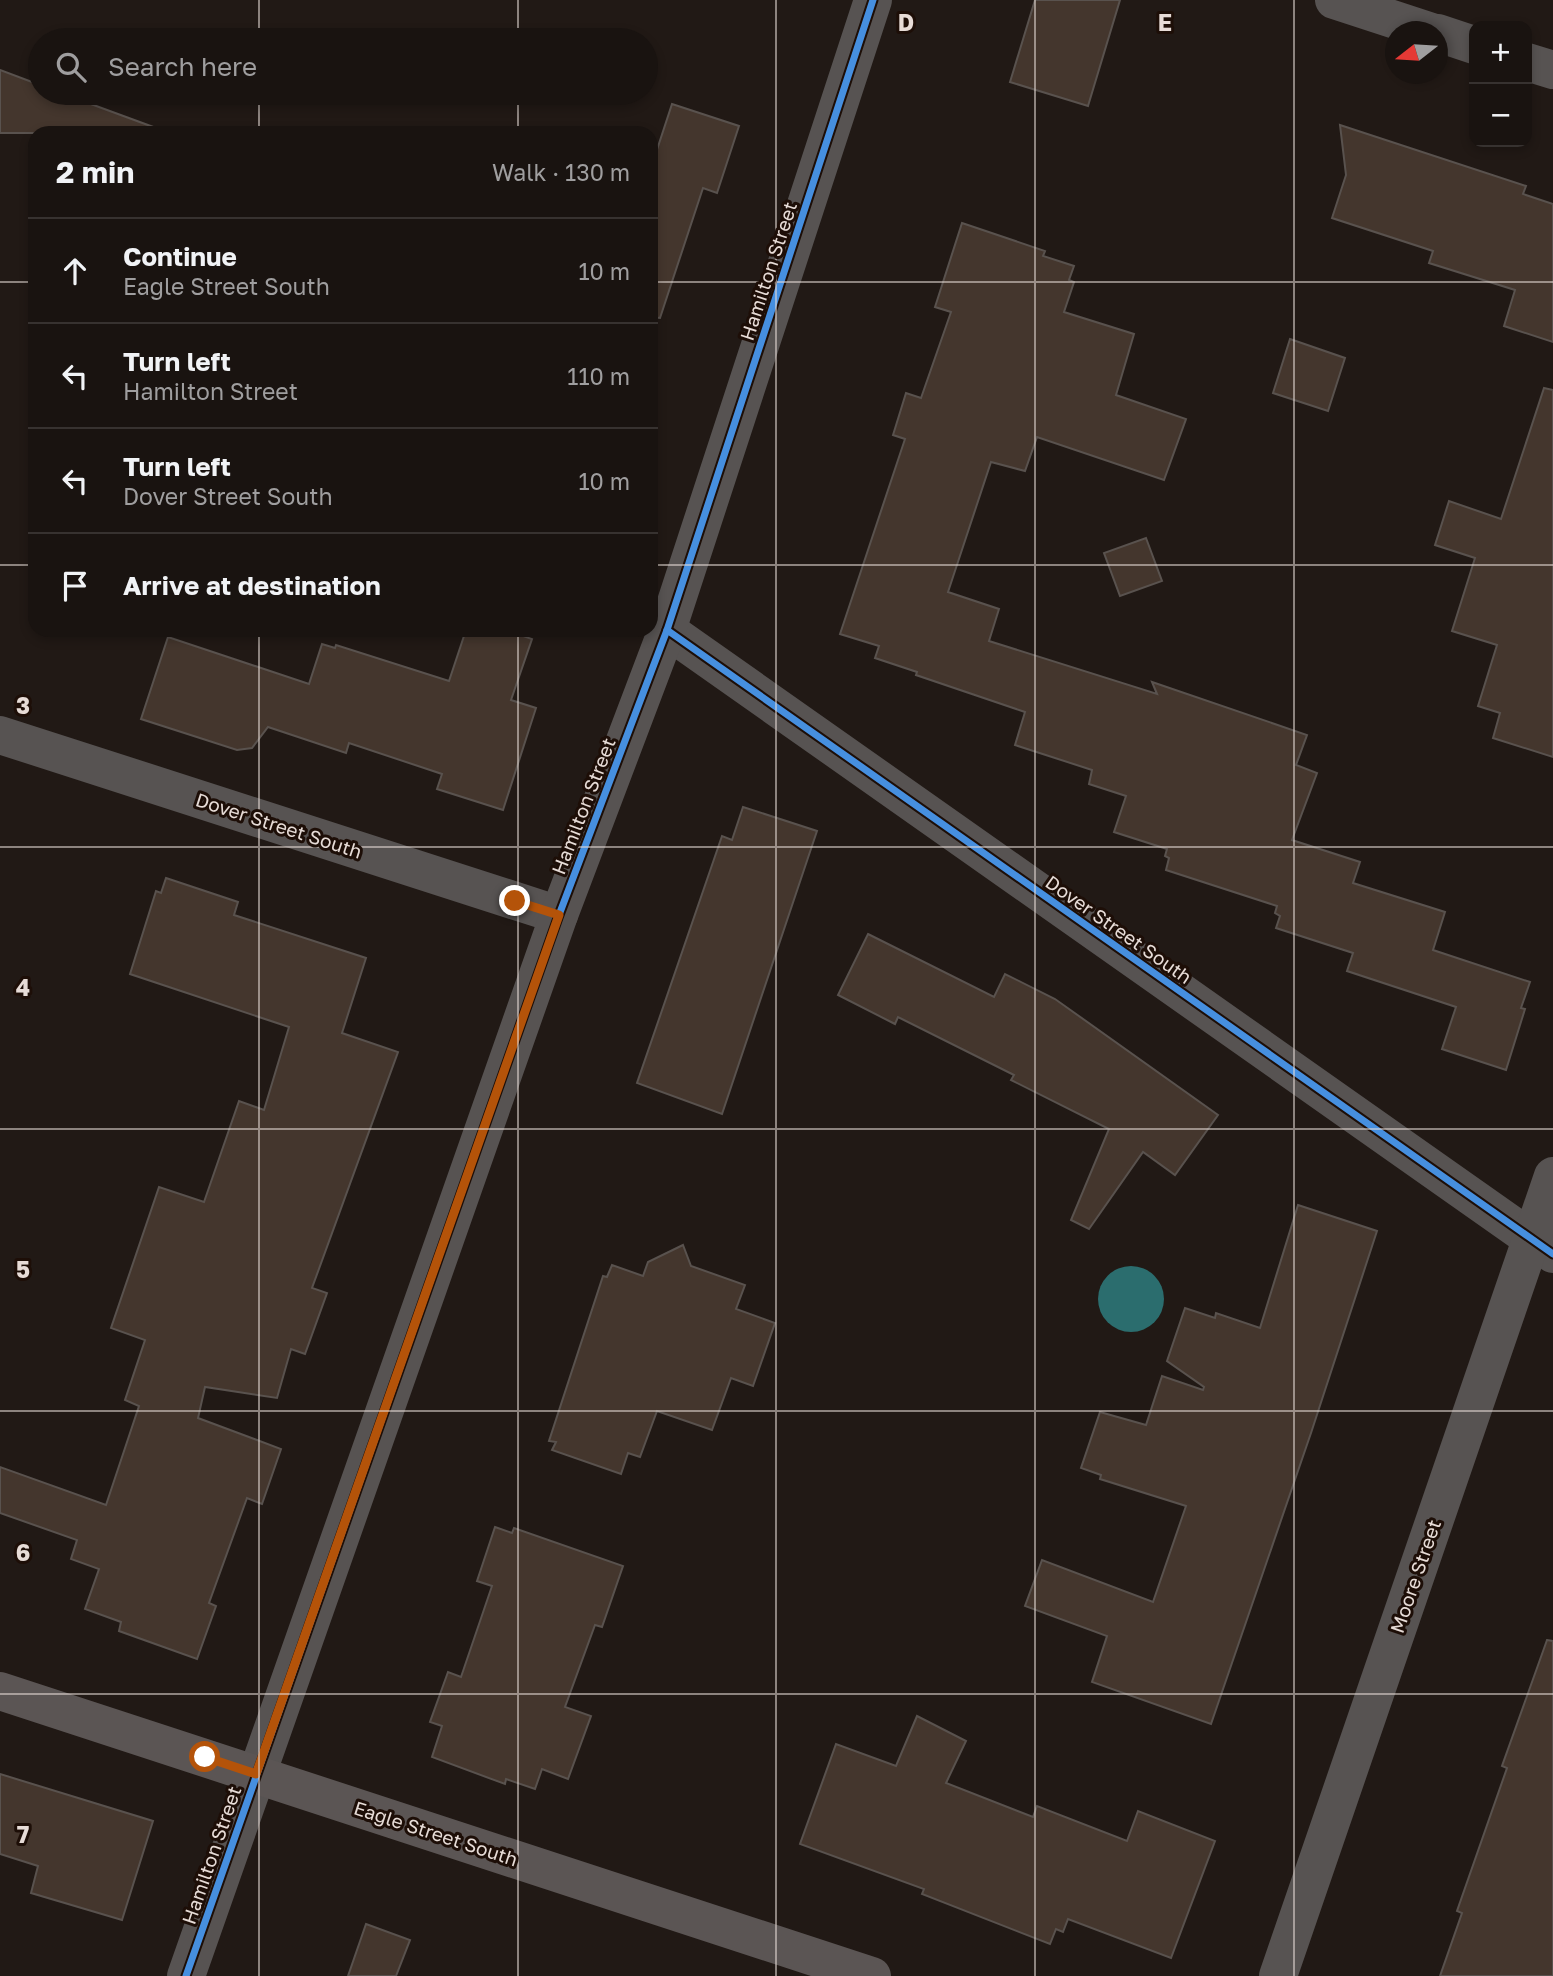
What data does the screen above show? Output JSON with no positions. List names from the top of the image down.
{
  "streets": {
    "street": [
      "Hamilton Street",
      "Dover Street South",
      "Moore Street",
      "Eagle Street South"
    ]
  },
  "crossings": [
    ["Hamilton Street", "Dover Street South"],
    ["Hamilton Street", "Eagle Street South"],
    ["Dover Street South", "Moore Street"]
  ],
  "north": "left",
  "page": {
    "map_buttons": ["+", "−"],
    "search": "Search here",
    "heading": ["2 min", "Walk · 130 m"],
    "list": [
      ["Continue", "Eagle Street South", "10 m"],
      ["Turn left", "Hamilton Street", "110 m"],
      ["Turn left", "Dover Street South", "10 m"],
      "Arrive at destination"
    ]
  },
  "grid": {
    "columns": ["D", "E"],
    "rows": [
      "3",
      "4",
      "5",
      "6",
      "7"
    ]
  }
}
